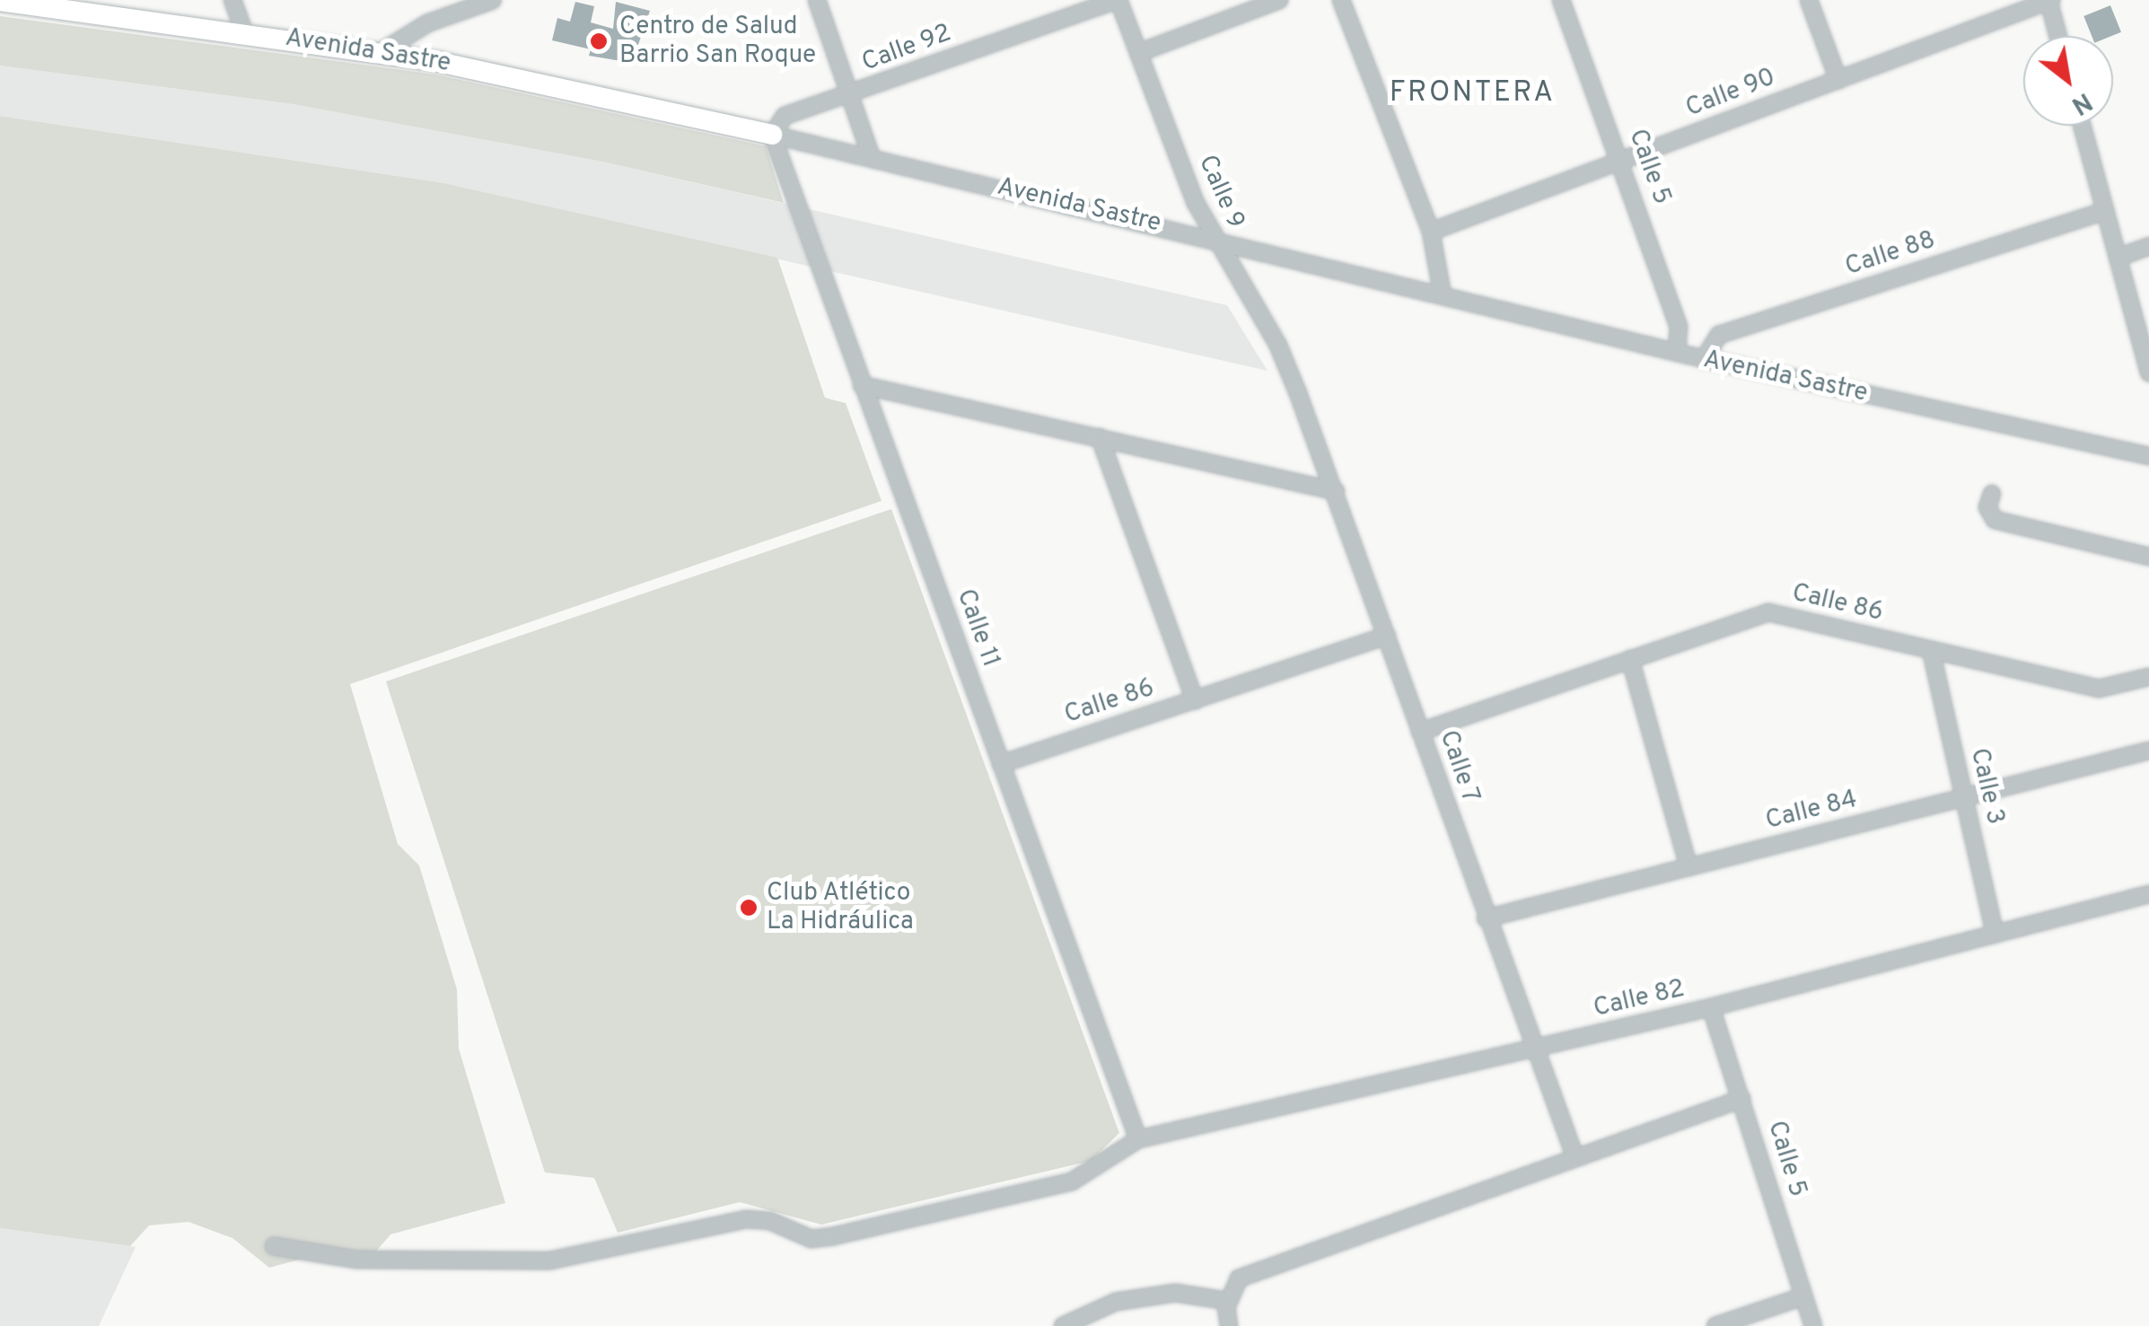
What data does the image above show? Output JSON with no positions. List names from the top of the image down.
{
  "streets": {
    "main road": ["Avenida Sastre"],
    "street": [
      "Calle 92",
      "Calle 90",
      "Calle 5",
      "Calle 9",
      "Calle 88",
      "Calle 86",
      "Calle 11",
      "Calle 7",
      "Calle 3",
      "Calle 84",
      "Calle 82"
    ]
  },
  "crossings": [
    ["Calle 92", "Avenida Sastre"],
    ["Calle 92", "Calle 9"],
    ["Calle 92", "Calle 11"],
    ["Avenida Sastre", "Calle 5"],
    ["Avenida Sastre", "Calle 9"],
    ["Avenida Sastre", "Calle 88"],
    ["Avenida Sastre", "Calle 11"],
    ["Calle 90", "Calle 5"],
    ["Calle 5", "Calle 82"],
    ["Calle 9", "Calle 7"],
    ["Calle 86", "Calle 11"],
    ["Calle 86", "Calle 7"],
    ["Calle 86", "Calle 3"],
    ["Calle 11", "Calle 82"],
    ["Calle 7", "Calle 84"],
    ["Calle 7", "Calle 82"],
    ["Calle 3", "Calle 84"],
    ["Calle 3", "Calle 82"]
  ],
  "districts": ["FRONTERA"],
  "places": ["Centro de Salud Barrio San Roque", "Club Atlético La Hidráulica"],
  "north": "bottom right"
}
